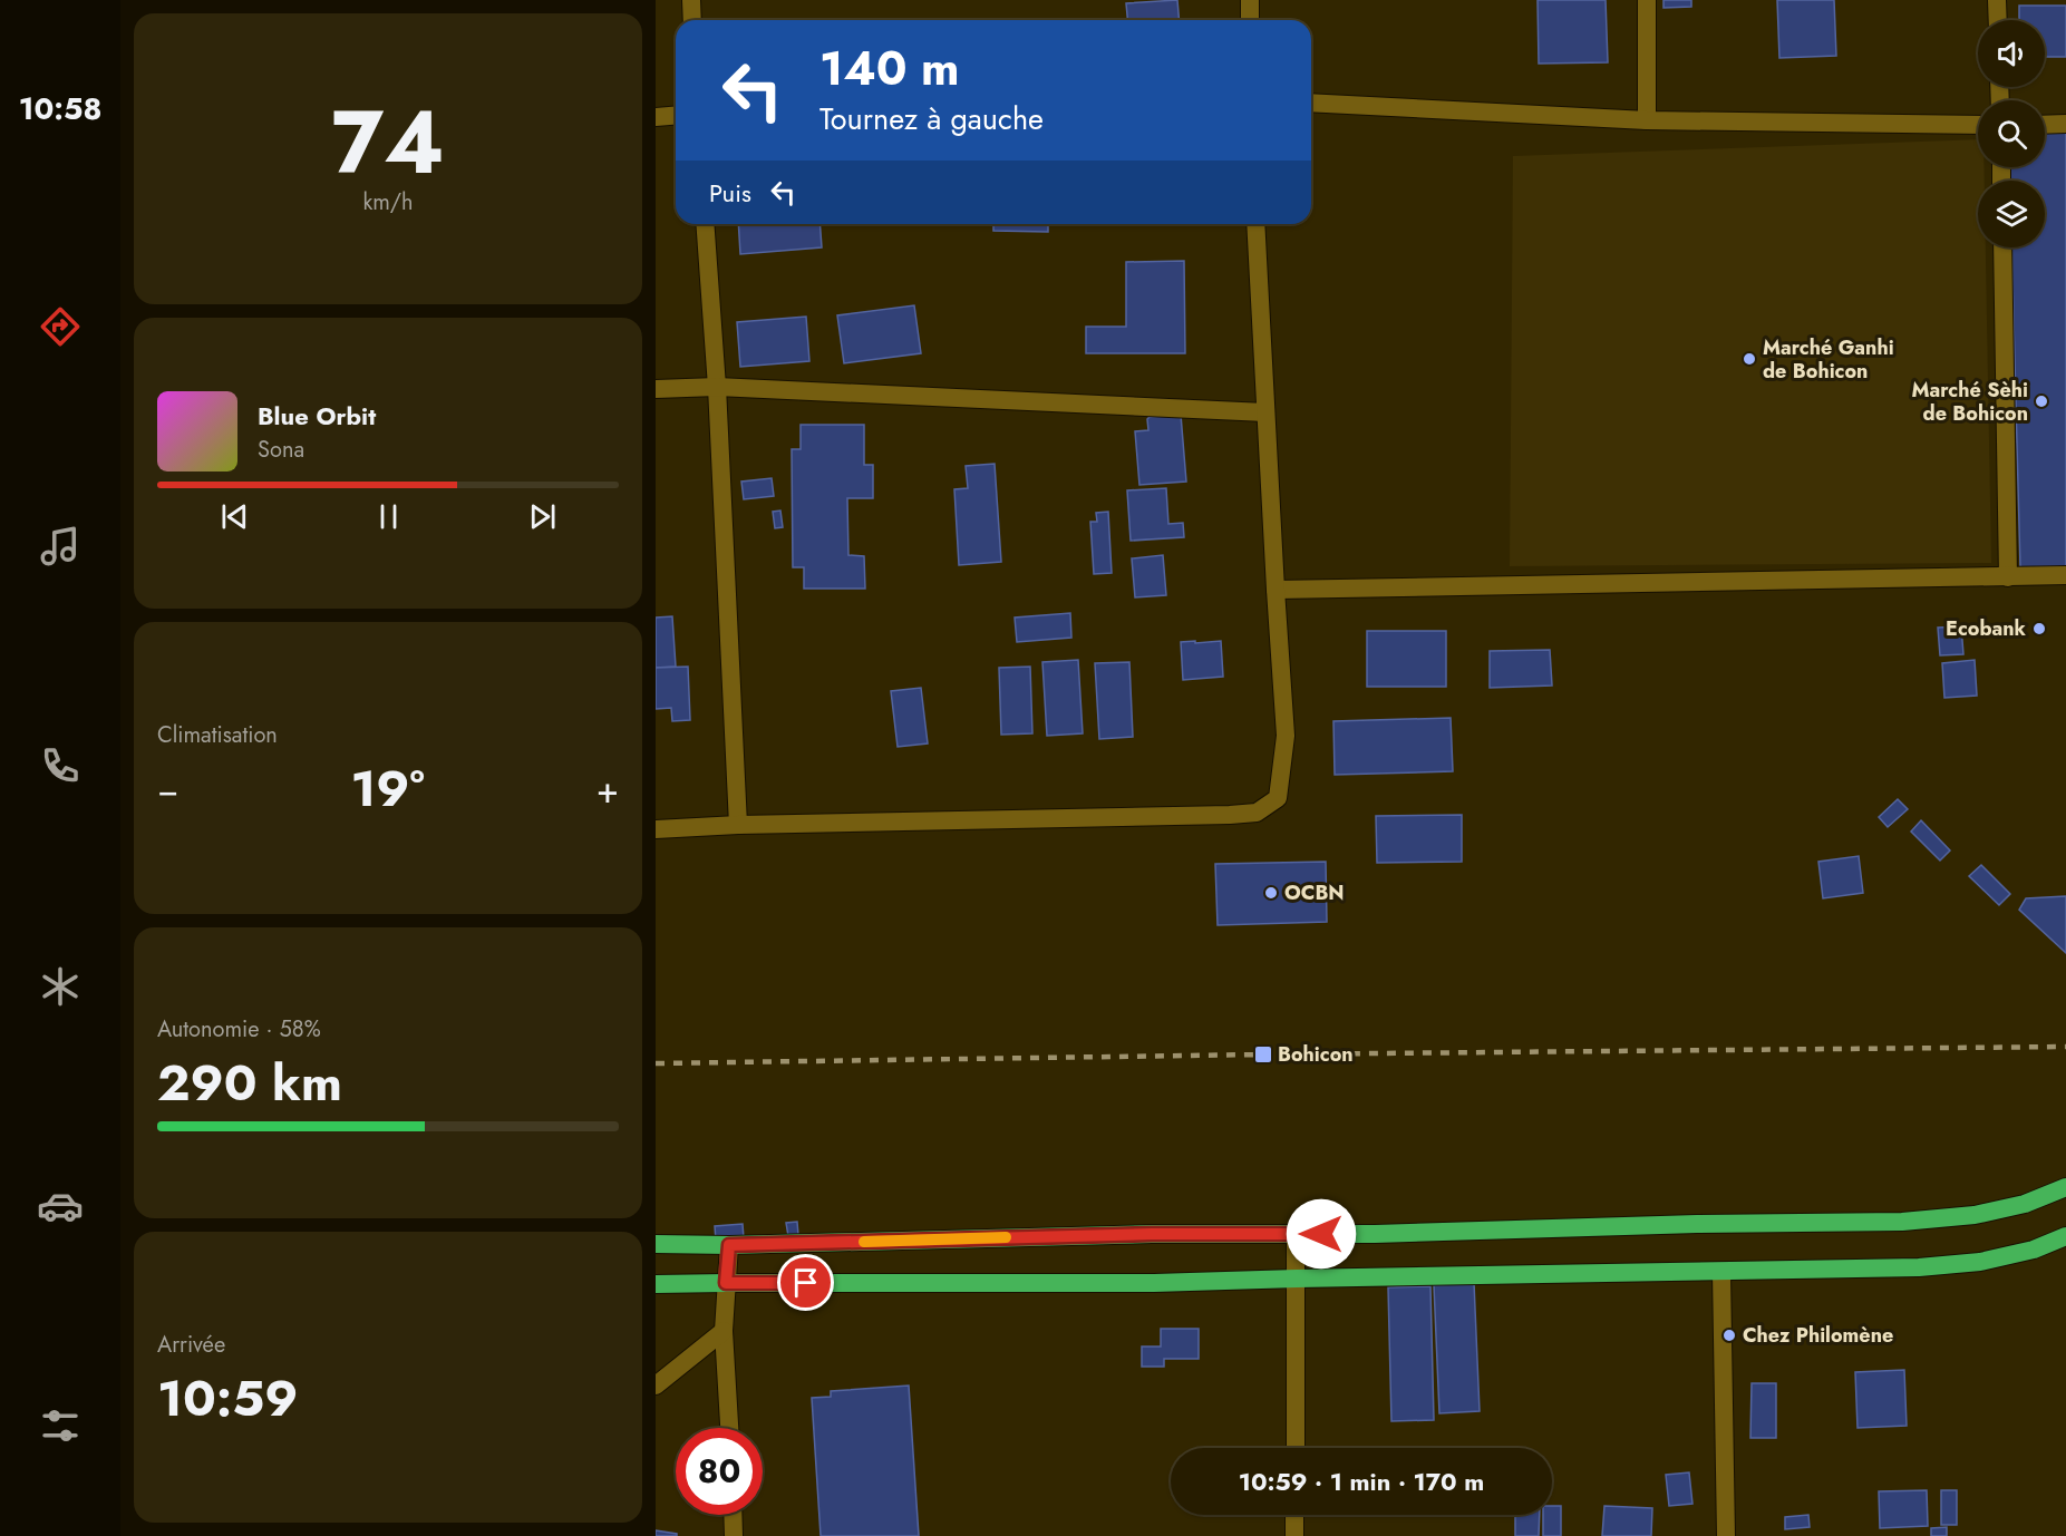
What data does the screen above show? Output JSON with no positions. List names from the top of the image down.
{
  "places": {
    "other": [
      "Marché Ganhi de Bohicon",
      "Marché Sèhi de Bohicon",
      "Ecobank",
      "OCBN",
      "Chez Philomène"
    ],
    "transit": ["Bohicon"]
  },
  "page": {
    "tabs": "10:58",
    "tile": [
      ["74", "km/h"],
      "Climatisation",
      ["Autonomie · 58%", "290 km"],
      ["Arrivée", "10:59"]
    ],
    "turn": ["140 m", "Tournez à gauche"],
    "then": "Puis",
    "song": ["Blue Orbit", "Sona"],
    "heat": ["−", "19°", "+"],
    "limit": "80",
    "trip": "10:59 · 1 min · 170 m"
  }
}
